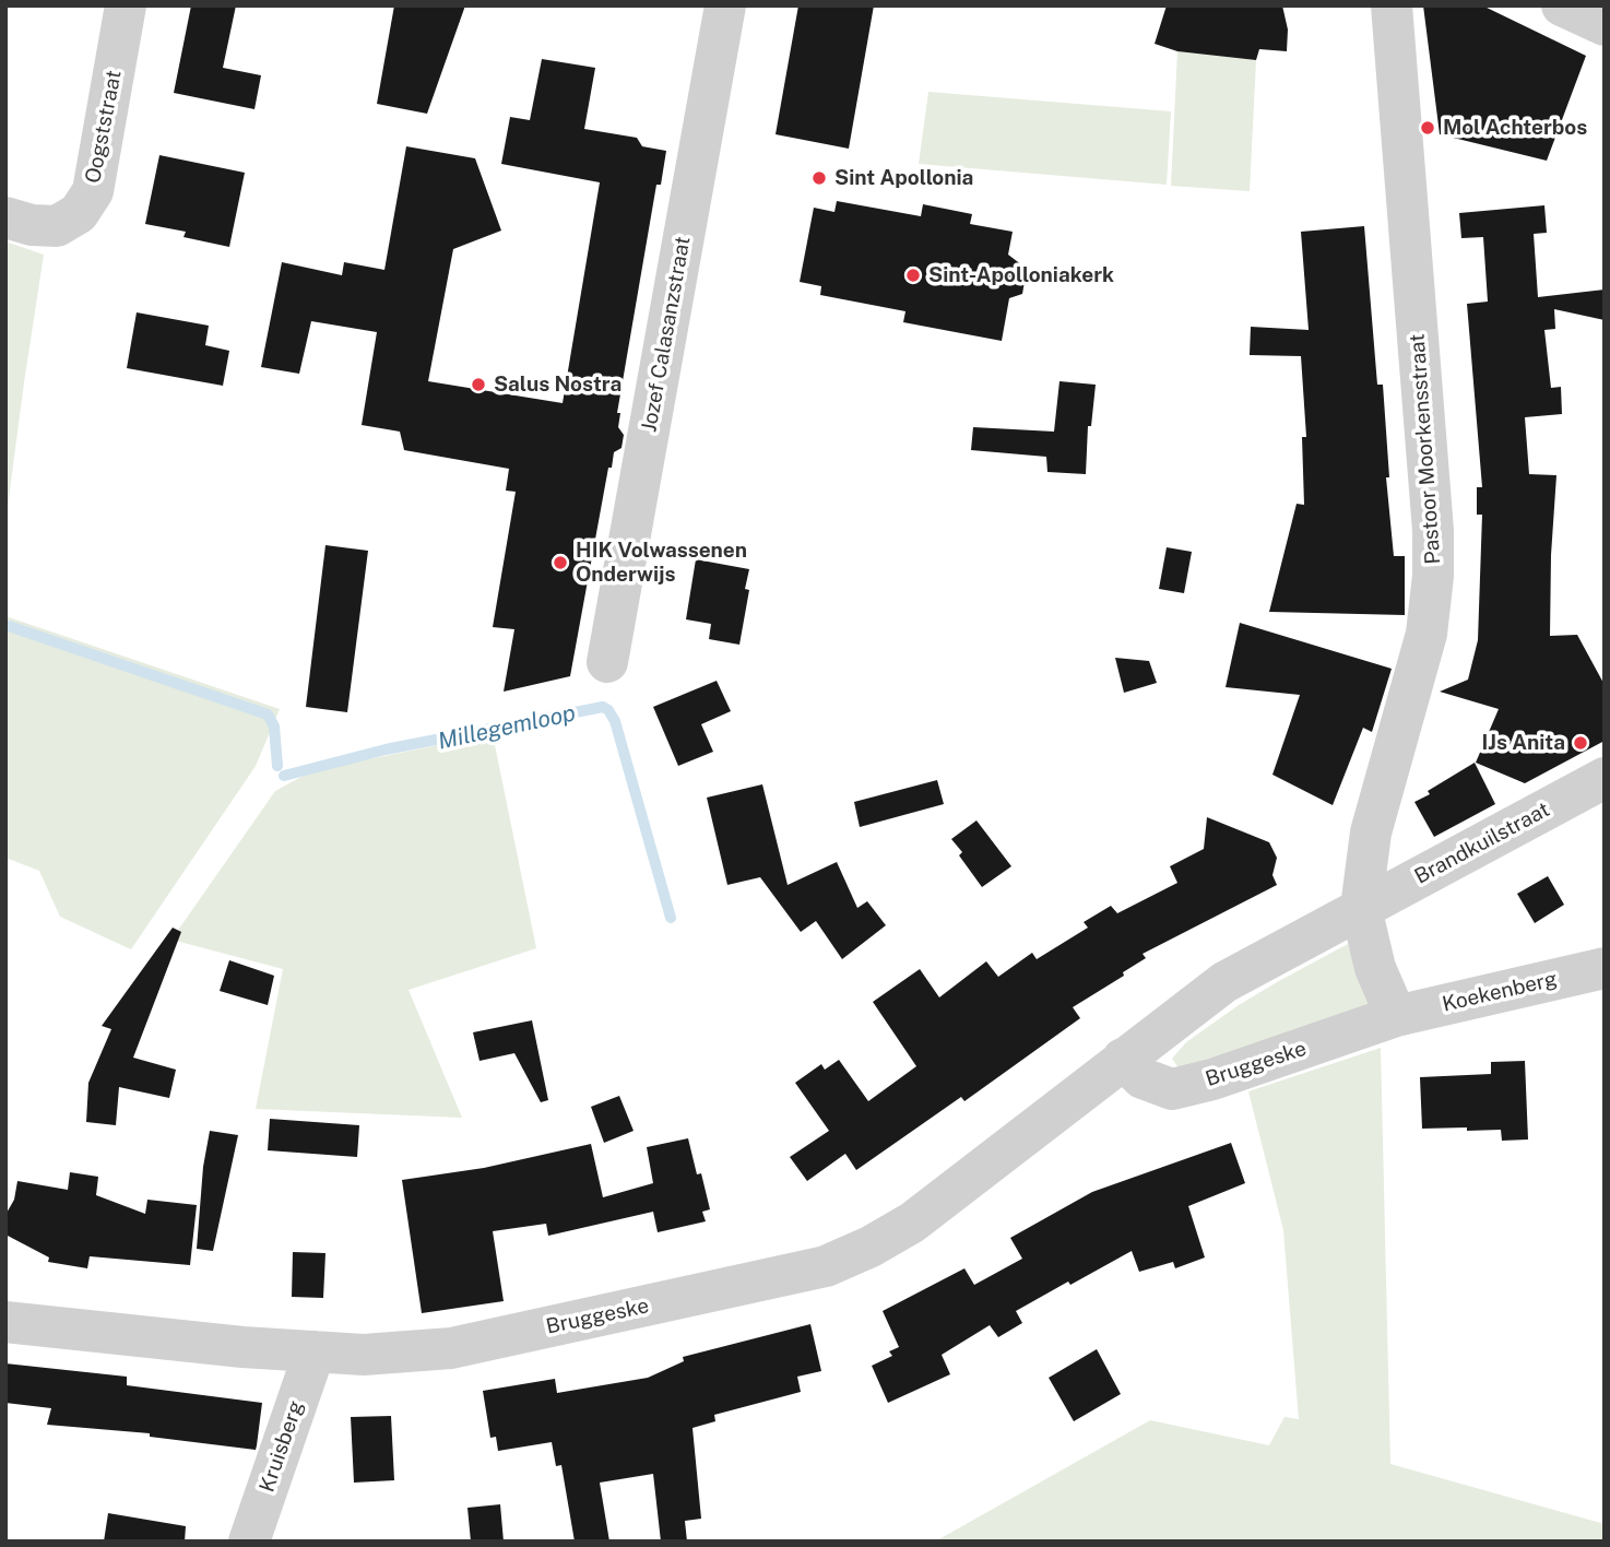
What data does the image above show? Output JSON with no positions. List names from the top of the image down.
{
  "streets": {
    "street": [
      "Oogststraat",
      "Jozef Calasanzstraat",
      "Pastoor Moorkensstraat",
      "Brandkuilstraat",
      "Koekenberg",
      "Bruggeske",
      "Kruisberg"
    ]
  },
  "crossings": [
    ["Pastoor Moorkensstraat", "Brandkuilstraat"],
    ["Pastoor Moorkensstraat", "Koekenberg"],
    ["Pastoor Moorkensstraat", "Bruggeske"],
    ["Brandkuilstraat", "Bruggeske"],
    ["Koekenberg", "Bruggeske"],
    ["Bruggeske", "Kruisberg"]
  ],
  "water": ["Millegemloop"],
  "places": [
    "Mol Achterbos",
    "Sint Apollonia",
    "Sint-Apolloniakerk",
    "Salus Nostra",
    "HIK Volwassenen Onderwijs",
    "IJs Anita"
  ]
}
